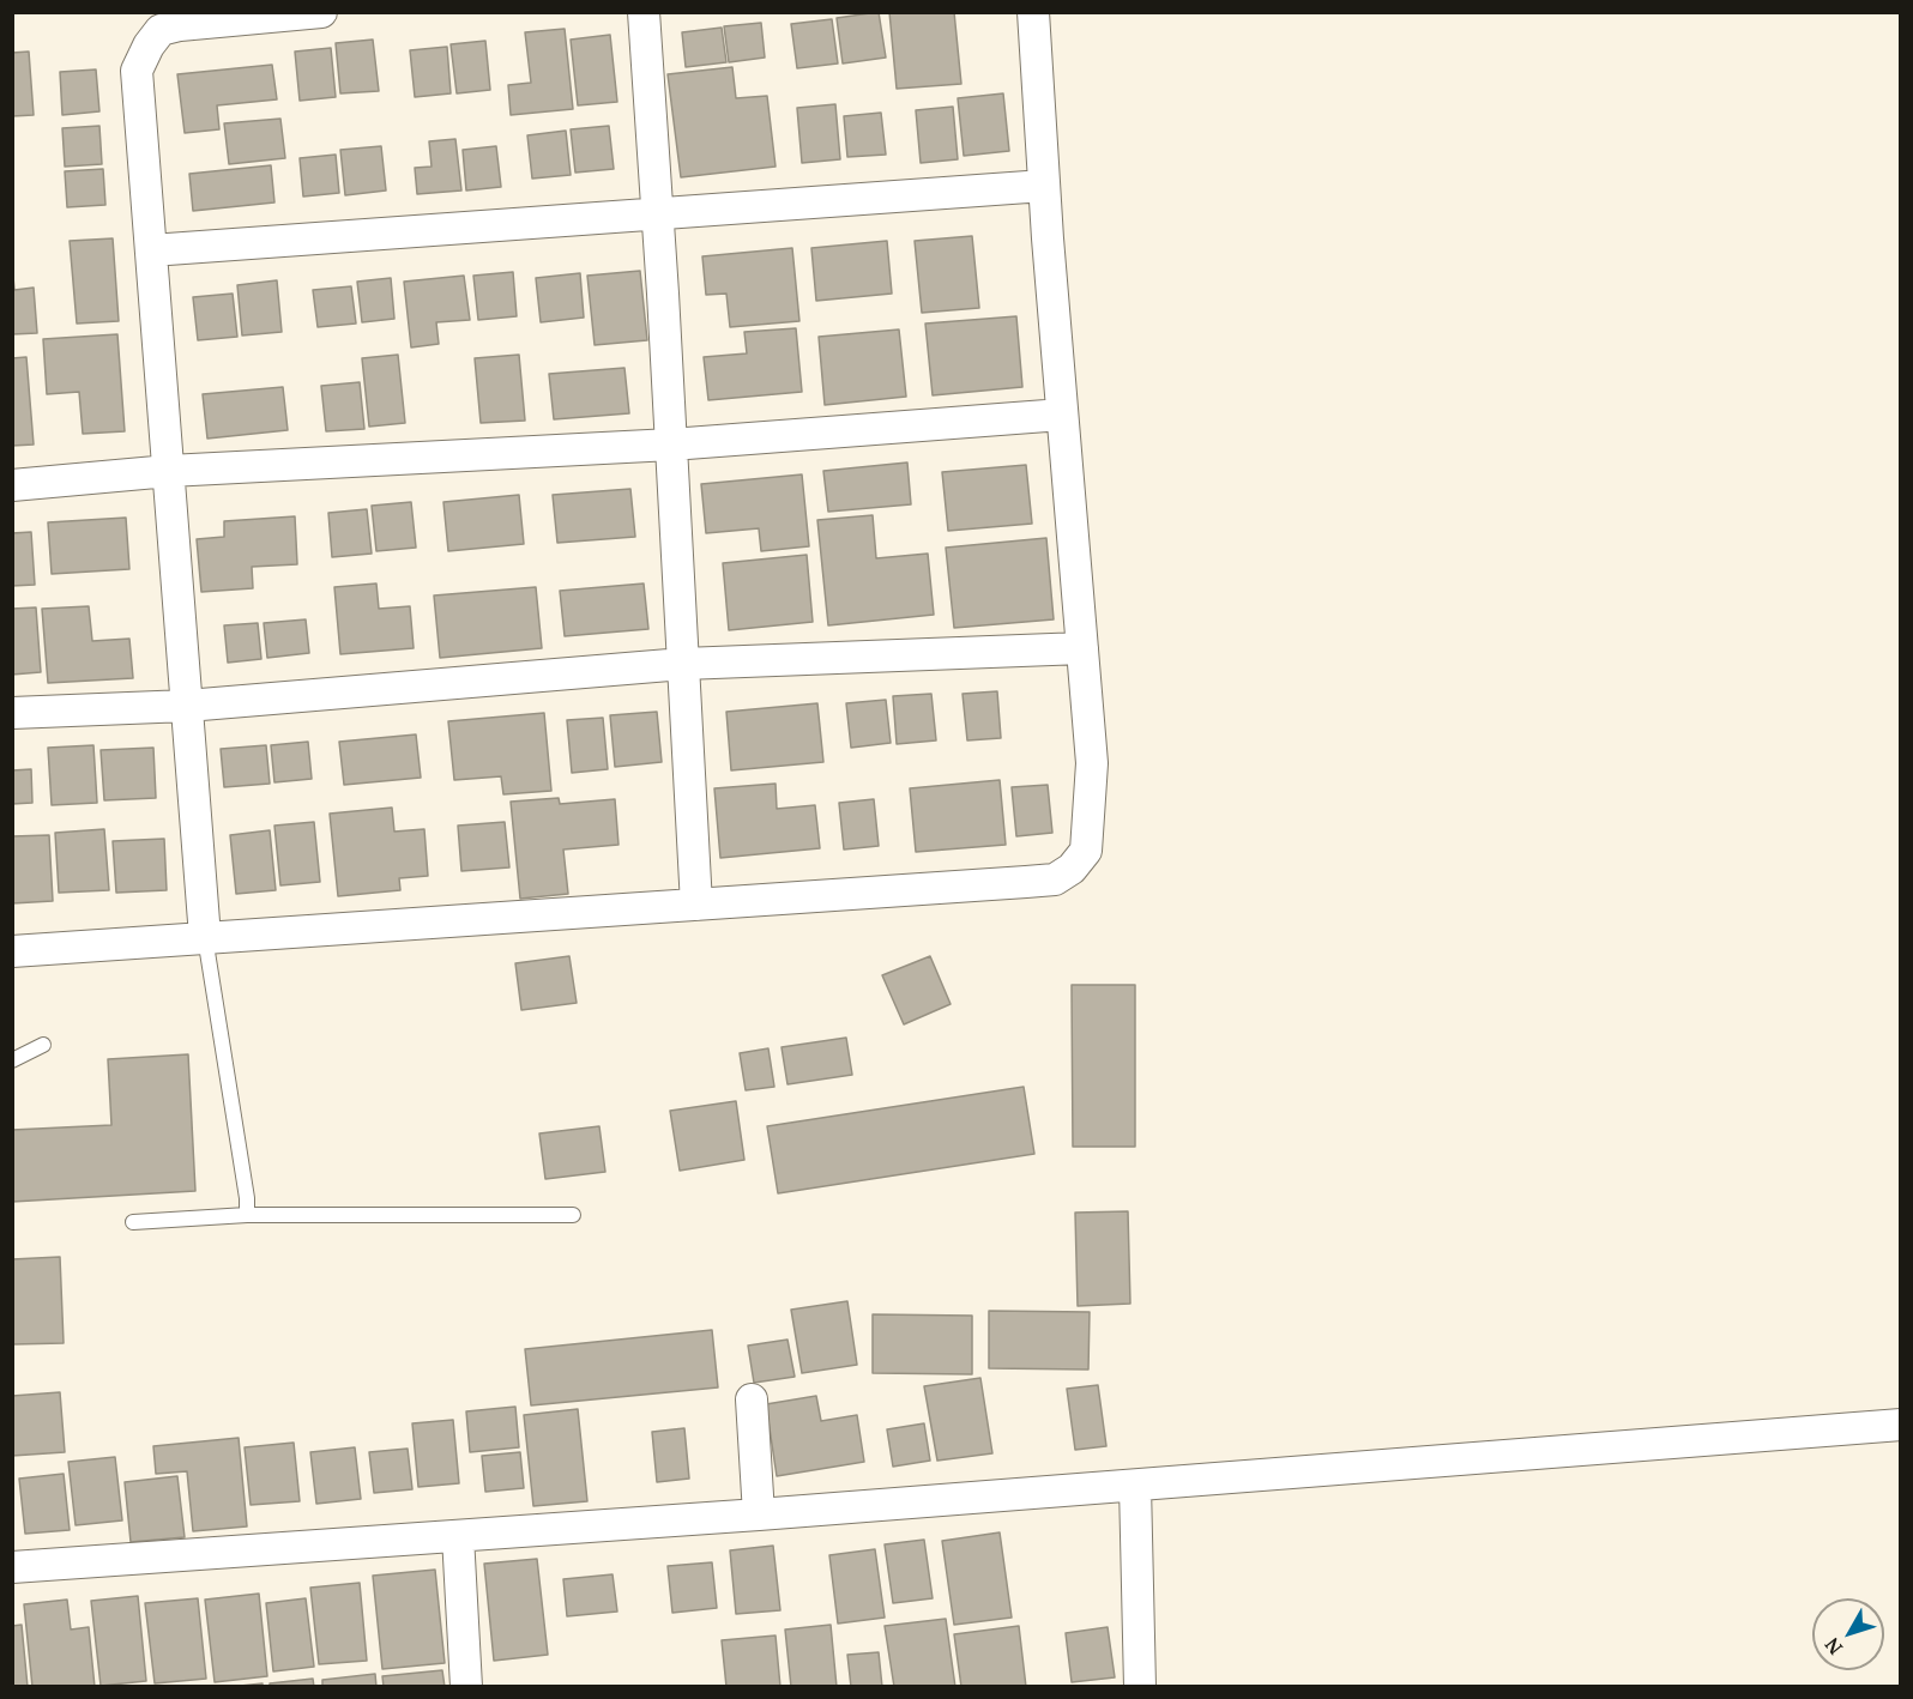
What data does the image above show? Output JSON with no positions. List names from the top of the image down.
{
  "north": "bottom left"
}
